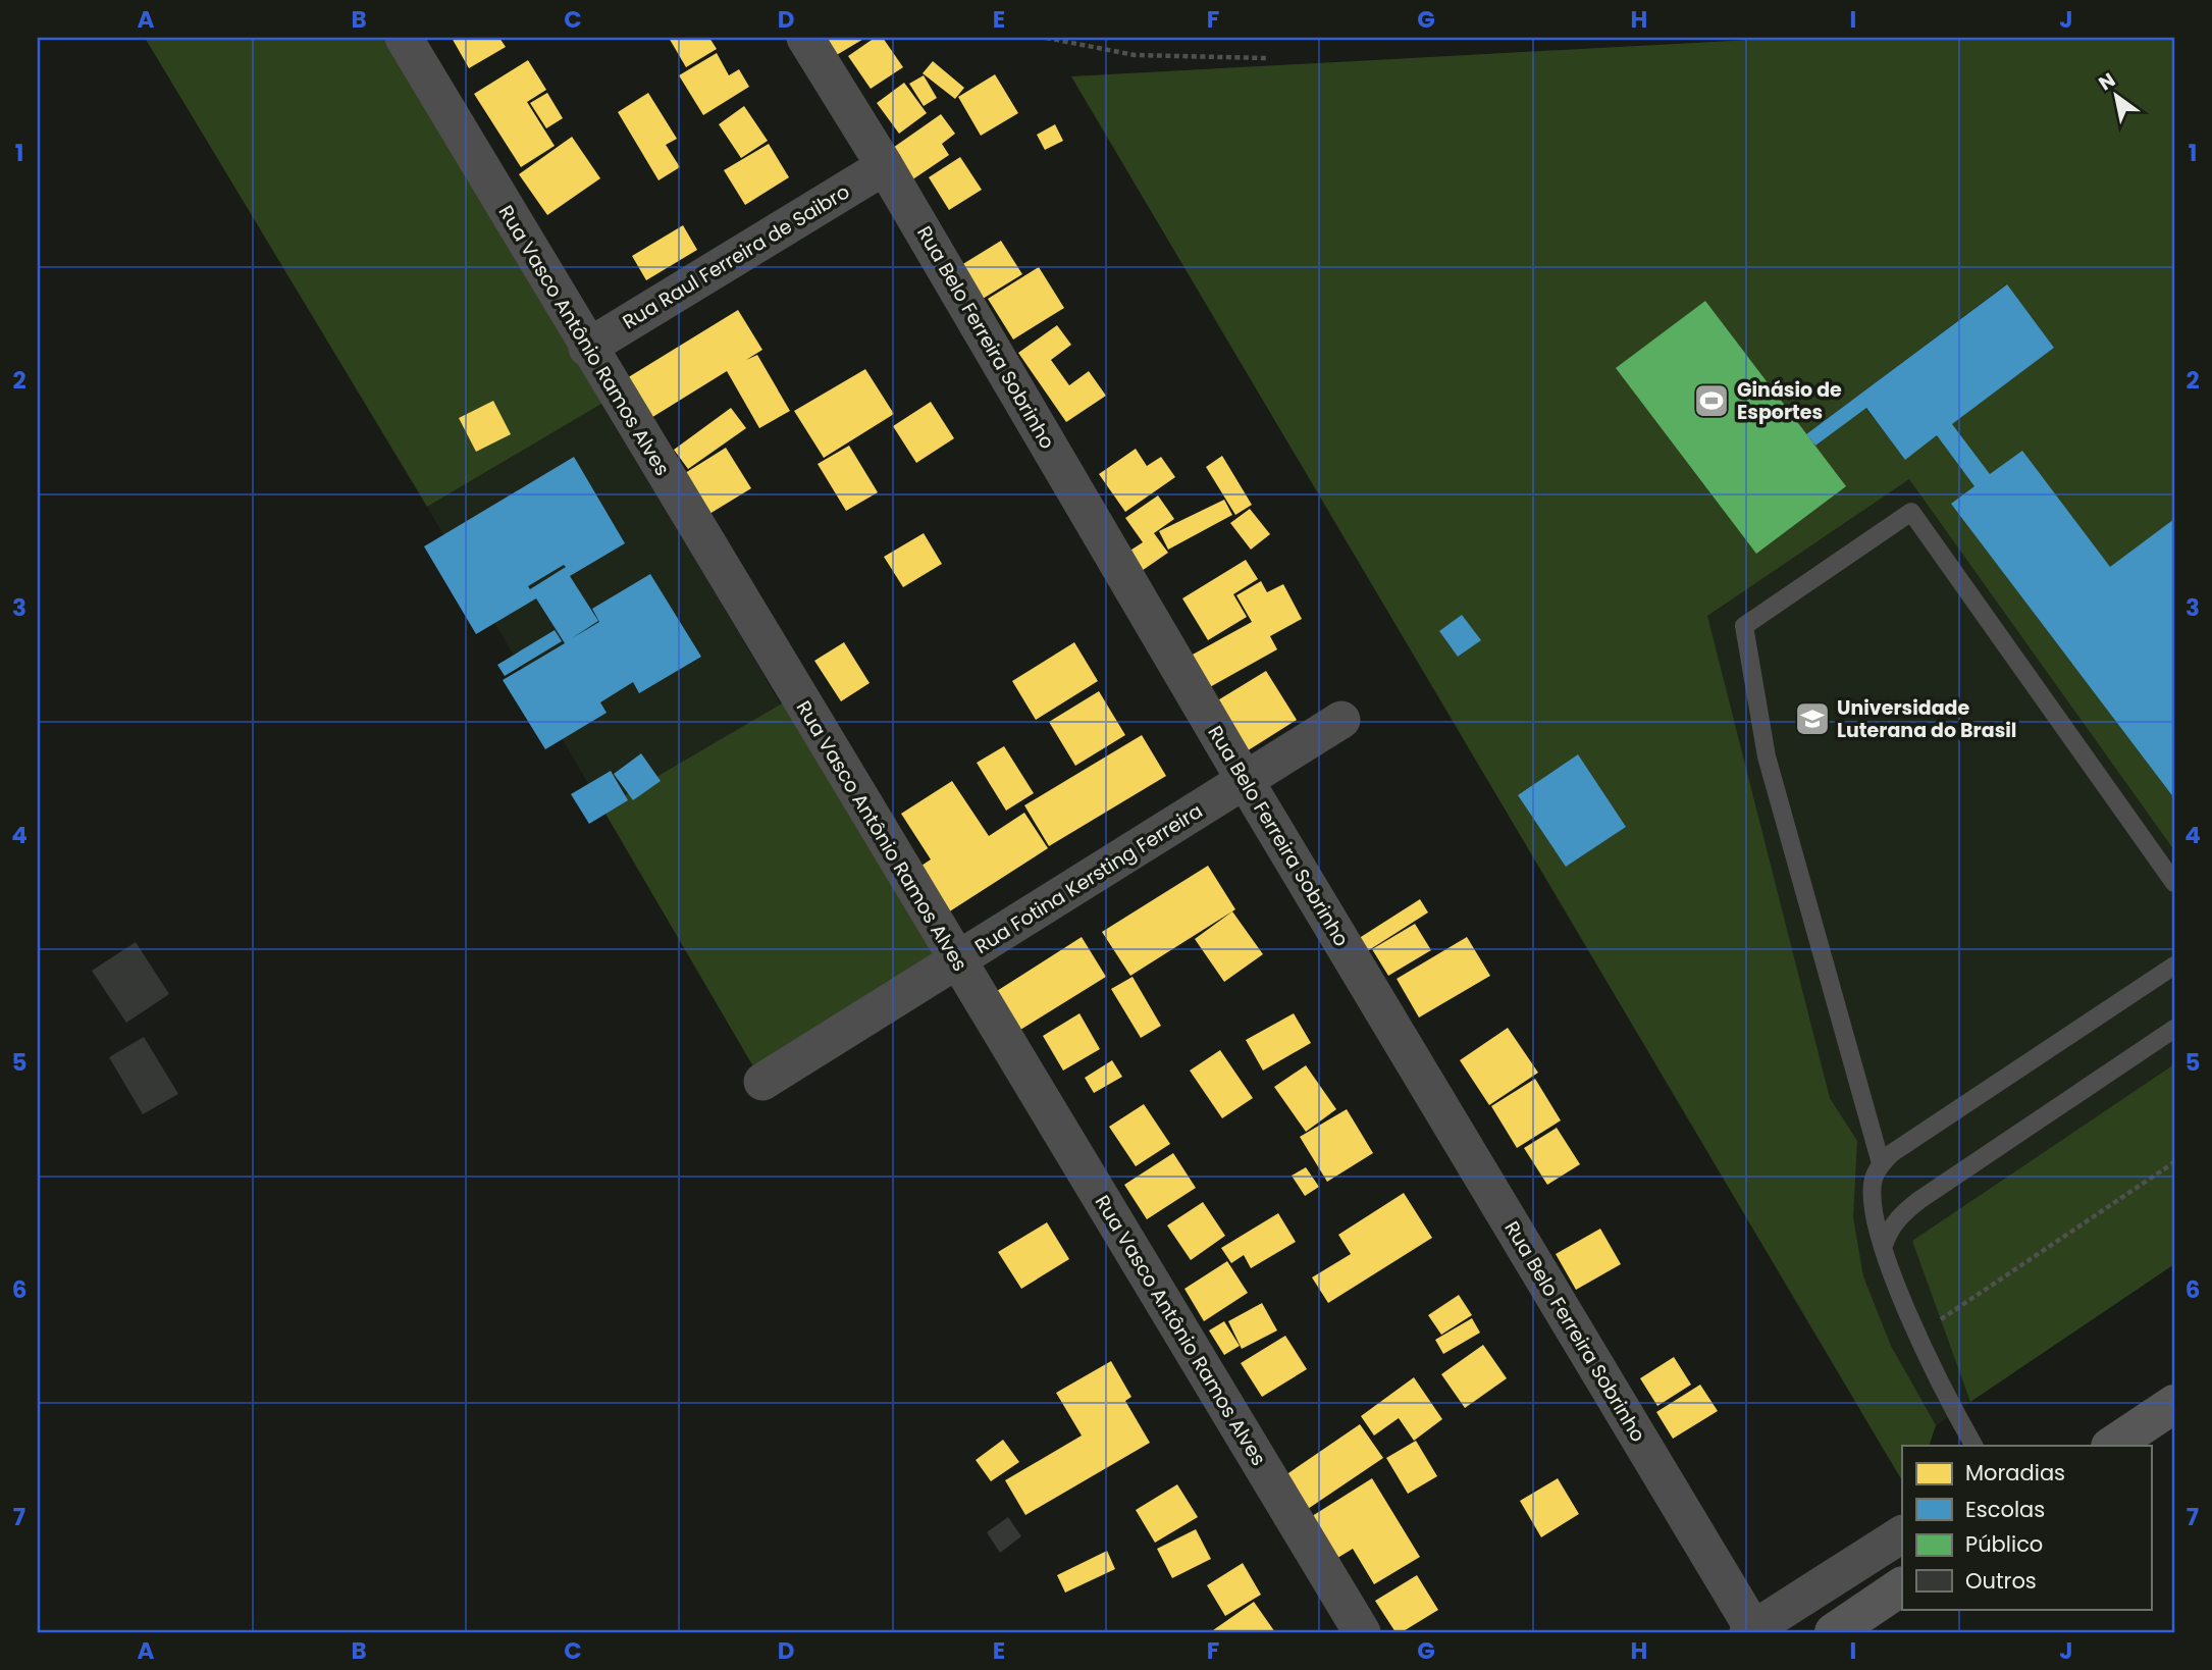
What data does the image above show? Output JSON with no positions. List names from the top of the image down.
{
  "streets": {
    "street": [
      "Rua Raul Ferreira de Saibro",
      "Rua Belo Ferreira Sobrinho",
      "Rua Vasco Antônio Ramos Alves",
      "Rua Fotina Kersting Ferreira"
    ]
  },
  "crossings": [
    ["Rua Raul Ferreira de Saibro", "Rua Belo Ferreira Sobrinho"],
    ["Rua Raul Ferreira de Saibro", "Rua Vasco Antônio Ramos Alves"],
    ["Rua Belo Ferreira Sobrinho", "Rua Fotina Kersting Ferreira"],
    ["Rua Vasco Antônio Ramos Alves", "Rua Fotina Kersting Ferreira"]
  ],
  "places": {
    "sports": ["Ginásio de Esportes"],
    "school or university": ["Universidade Luterana do Brasil"]
  },
  "legend": [
    "Moradias",
    "Escolas",
    "Público",
    "Outros"
  ],
  "north": "top left",
  "grid": {
    "columns": [
      "A",
      "B",
      "C",
      "D",
      "E",
      "F",
      "G",
      "H",
      "I",
      "J"
    ],
    "rows": [
      "1",
      "2",
      "3",
      "4",
      "5",
      "6",
      "7"
    ]
  }
}
